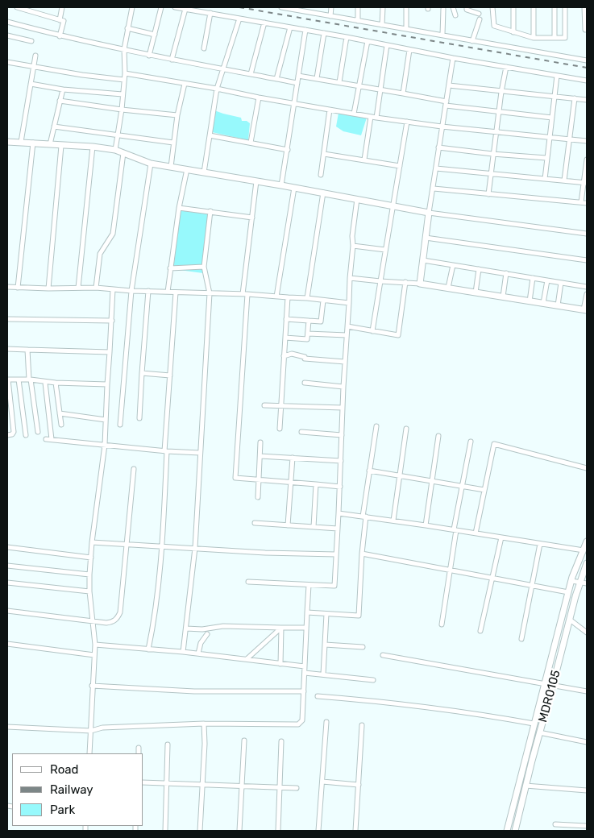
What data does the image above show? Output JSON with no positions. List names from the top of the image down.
{
  "streets": {
    "street": ["MDR0105"]
  },
  "legend": ["Road", "Railway", "Park"]
}
